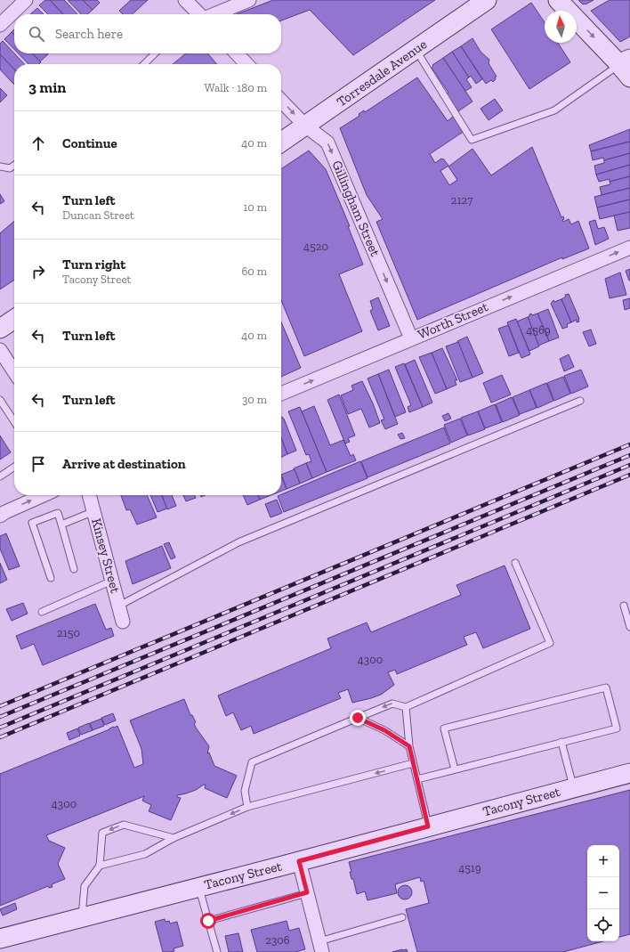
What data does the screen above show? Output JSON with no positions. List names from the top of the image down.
{
  "streets": {
    "main road": ["Torresdale Avenue", "Tacony Street"],
    "street": ["Gillingham Street", "Worth Street", "Kinsey Street"]
  },
  "crossings": [
    ["Torresdale Avenue", "Gillingham Street"],
    ["Gillingham Street", "Worth Street"]
  ],
  "one_way": ["Gillingham Street", "Worth Street"],
  "house_numbers": [
    "2127",
    "4520",
    "4569",
    "2150",
    "4300",
    "4300",
    "4519",
    "2306"
  ],
  "north": "top",
  "page": {
    "search": "Search here",
    "heading": ["3 min", "Walk · 180 m"],
    "list": [
      ["Continue", "40 m"],
      ["Turn left", "Duncan Street", "10 m"],
      ["Turn right", "Tacony Street", "60 m"],
      ["Turn left", "40 m"],
      ["Turn left", "30 m"],
      "Arrive at destination"
    ],
    "map_buttons": ["+", "−"]
  }
}
